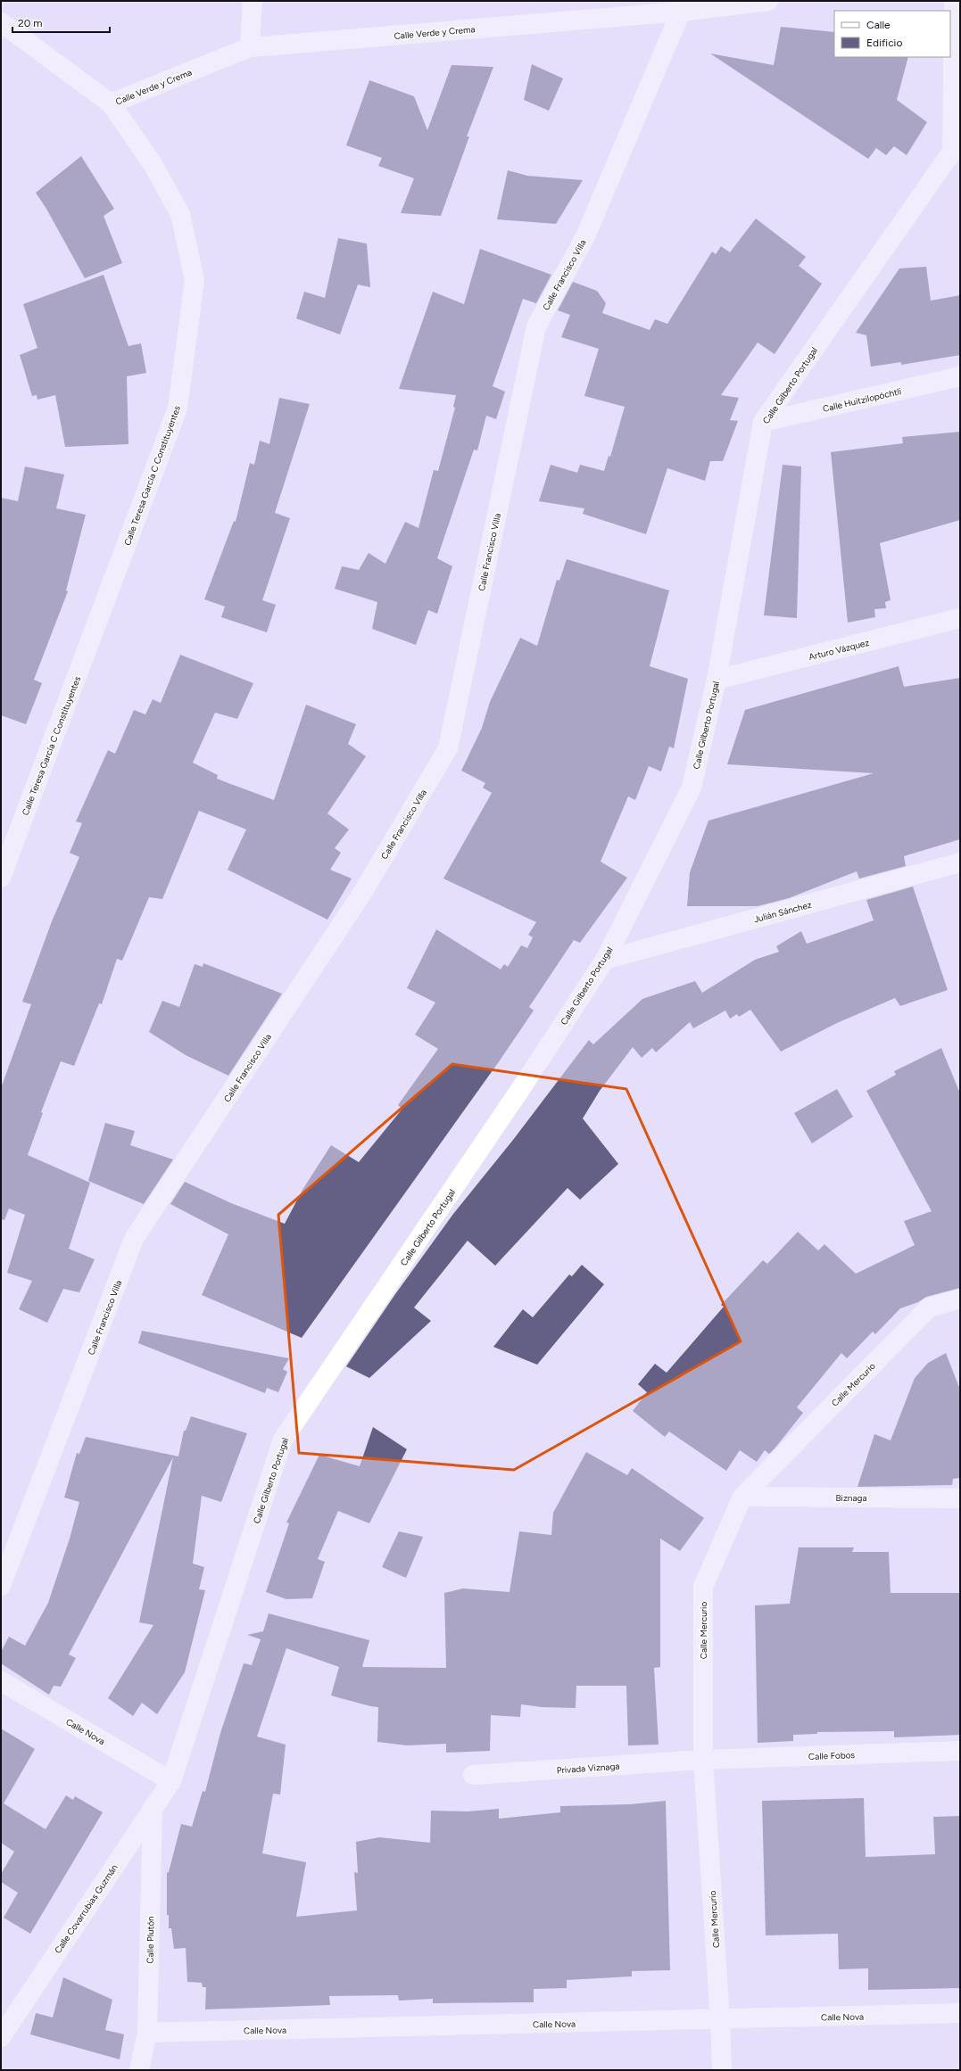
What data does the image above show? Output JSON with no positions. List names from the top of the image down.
{
  "streets": {
    "street": [
      "Calle Verde y Crema",
      "Calle Francisco Villa",
      "Calle Gilberto Portugal",
      "Calle Huitzilopóchtli",
      "Calle Teresa García C Constituyentes",
      "Arturo Vázquez",
      "Julián Sánchez",
      "Calle Mercurio",
      "Biznaga",
      "Calle Nova",
      "Calle Fobos",
      "Privada Viznaga",
      "Calle Covarrubias Guzmán",
      "Calle Plutón"
    ]
  },
  "crossings": [
    ["Calle Verde y Crema", "Calle Francisco Villa"],
    ["Calle Verde y Crema", "Calle Teresa García C Constituyentes"],
    ["Calle Gilberto Portugal", "Calle Huitzilopóchtli"],
    ["Calle Gilberto Portugal", "Arturo Vázquez"],
    ["Calle Gilberto Portugal", "Julián Sánchez"],
    ["Calle Gilberto Portugal", "Calle Nova"],
    ["Calle Gilberto Portugal", "Calle Covarrubias Guzmán"],
    ["Calle Mercurio", "Biznaga"],
    ["Calle Mercurio", "Calle Nova"],
    ["Calle Mercurio", "Calle Fobos"],
    ["Calle Mercurio", "Privada Viznaga"],
    ["Calle Nova", "Calle Covarrubias Guzmán"],
    ["Calle Nova", "Calle Plutón"],
    ["Calle Fobos", "Privada Viznaga"],
    ["Calle Covarrubias Guzmán", "Calle Plutón"]
  ],
  "legend": ["Calle", "Edificio"],
  "scale_bar": "20 m"
}
